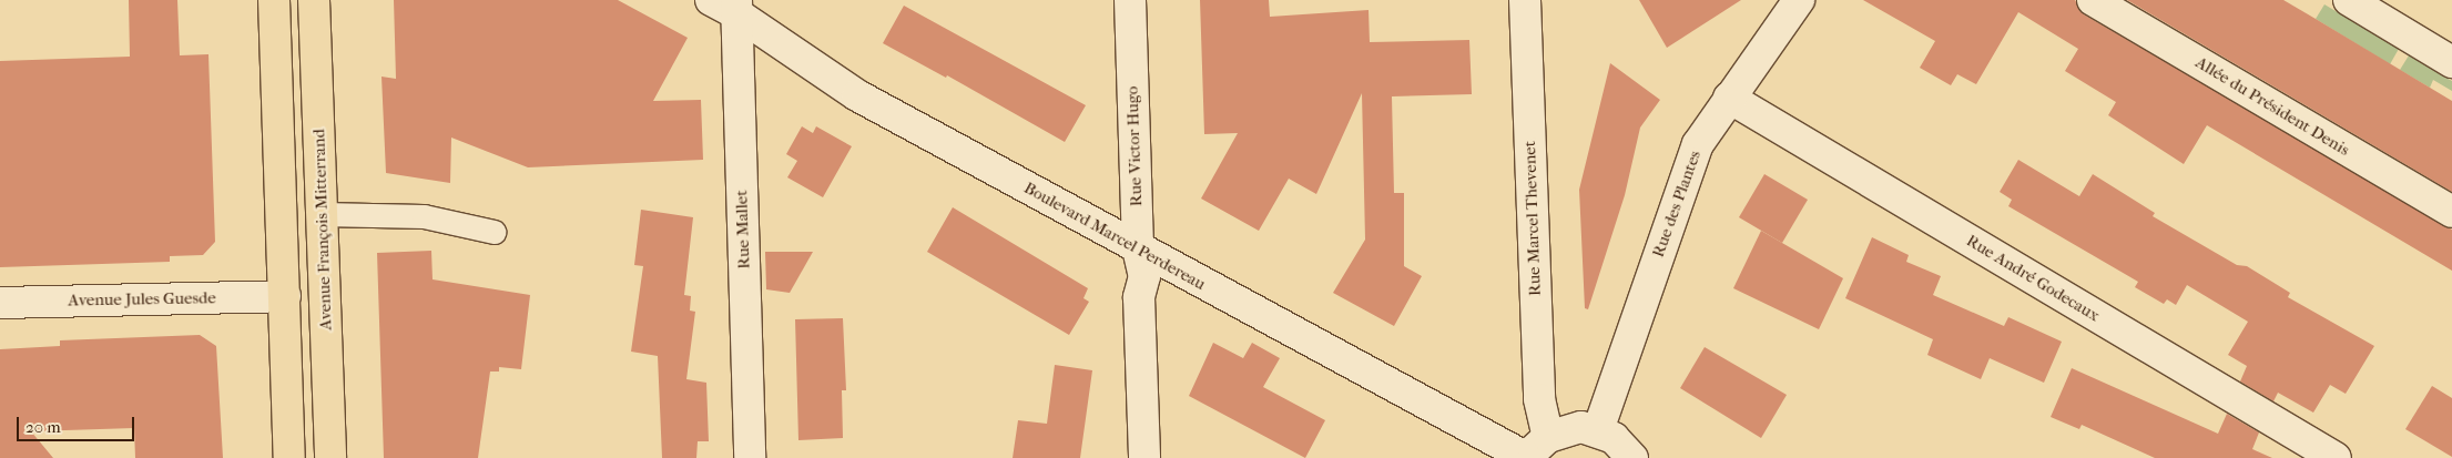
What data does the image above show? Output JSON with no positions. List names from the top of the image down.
{
  "streets": {
    "main road": ["Avenue François Mitterrand"],
    "street": [
      "Allée du Président Denis",
      "Rue Victor Hugo",
      "Rue des Plantes",
      "Rue Marcel Thevenet",
      "Rue Mallet",
      "Boulevard Marcel Perdereau",
      "Rue André Godecaux",
      "Avenue Jules Guesde"
    ]
  },
  "crossings": [
    ["Rue Victor Hugo", "Boulevard Marcel Perdereau"],
    ["Rue des Plantes", "Rue André Godecaux"],
    ["Rue Marcel Thevenet", "Boulevard Marcel Perdereau"],
    ["Rue Mallet", "Boulevard Marcel Perdereau"]
  ],
  "scale_bar": "20 m"
}
